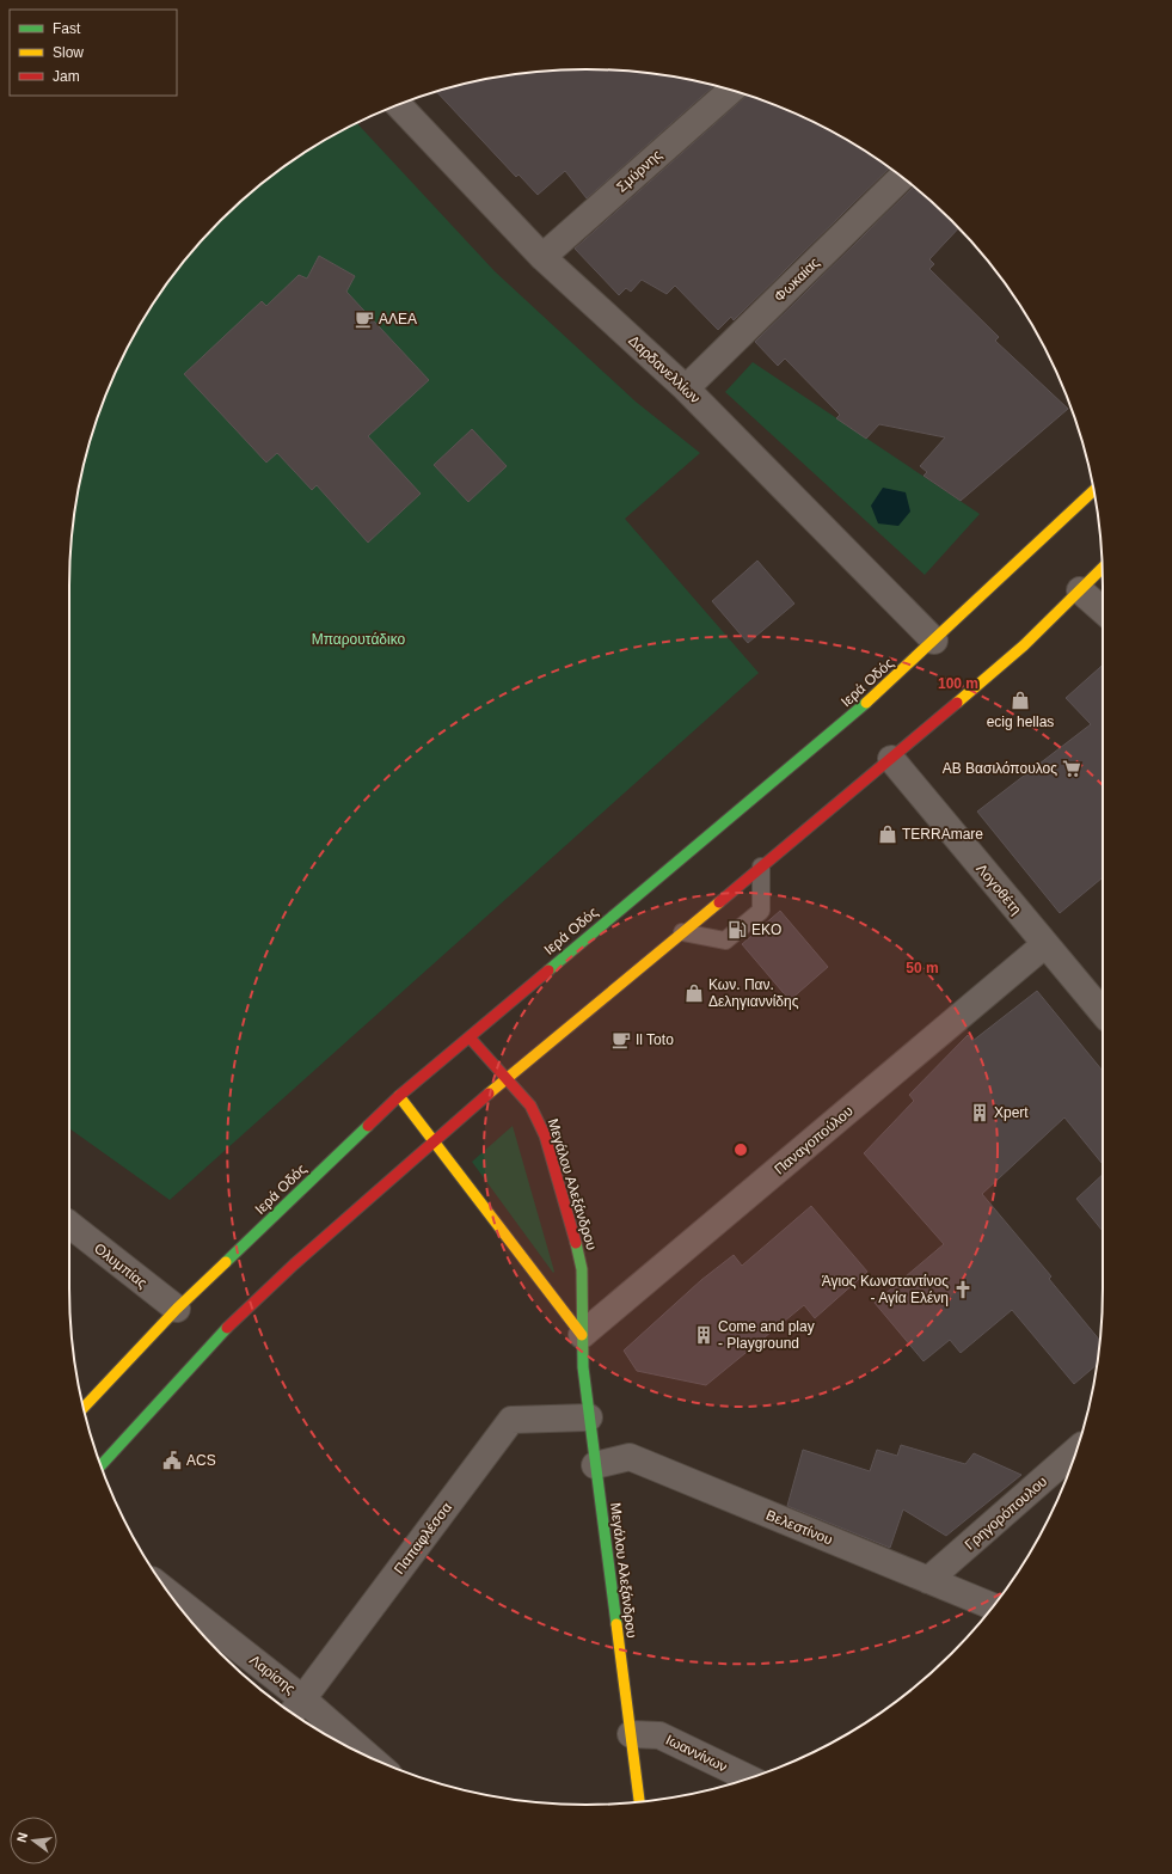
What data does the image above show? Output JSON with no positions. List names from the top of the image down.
{
  "streets": {
    "main road": ["Ιερά Οδός", "Μεγάλου Αλεξάνδρου"],
    "street": [
      "Σμύρνης",
      "Φωκαίας",
      "Δαρδανελλίων",
      "Λογοθέτη",
      "Παναγοπούλου",
      "Ολυμπίας",
      "Γρηγορόπουλου",
      "Βελεστίνου",
      "Παπαφλέσσα",
      "Λαρίσης",
      "Ιωαννίνων"
    ]
  },
  "crossings": [
    ["Σμύρνης", "Δαρδανελλίων"],
    ["Φωκαίας", "Δαρδανελλίων"],
    ["Δαρδανελλίων", "Ιερά Οδός"],
    ["Ιερά Οδός", "Μεγάλου Αλεξάνδρου"],
    ["Ιερά Οδός", "Ολυμπίας"],
    ["Λογοθέτη", "Παναγοπούλου"],
    ["Παναγοπούλου", "Μεγάλου Αλεξάνδρου"],
    ["Μεγάλου Αλεξάνδρου", "Βελεστίνου"],
    ["Μεγάλου Αλεξάνδρου", "Παπαφλέσσα"],
    ["Μεγάλου Αλεξάνδρου", "Ιωαννίνων"],
    ["Γρηγορόπουλου", "Βελεστίνου"],
    ["Παπαφλέσσα", "Λαρίσης"]
  ],
  "parks": ["Μπαρουτάδικο"],
  "places": {
    "cafe": ["ΑΛΕΑ", "Il Toto"],
    "shop": ["ecig hellas", "TERRAmare", "Κων. Παν. Δεληγιαννίδης"],
    "supermarket": ["ΑΒ Βασιλόπουλος"],
    "fuel station": ["EKO"],
    "building": ["Xpert", "Come and play - Playground"],
    "church": ["Άγιος Κωνσταντίνος - Αγία Ελένη"],
    "public building": ["ACS"]
  },
  "legend": ["Fast", "Slow", "Jam"],
  "north": "left",
  "rings": ["100 m", "50 m"]
}
